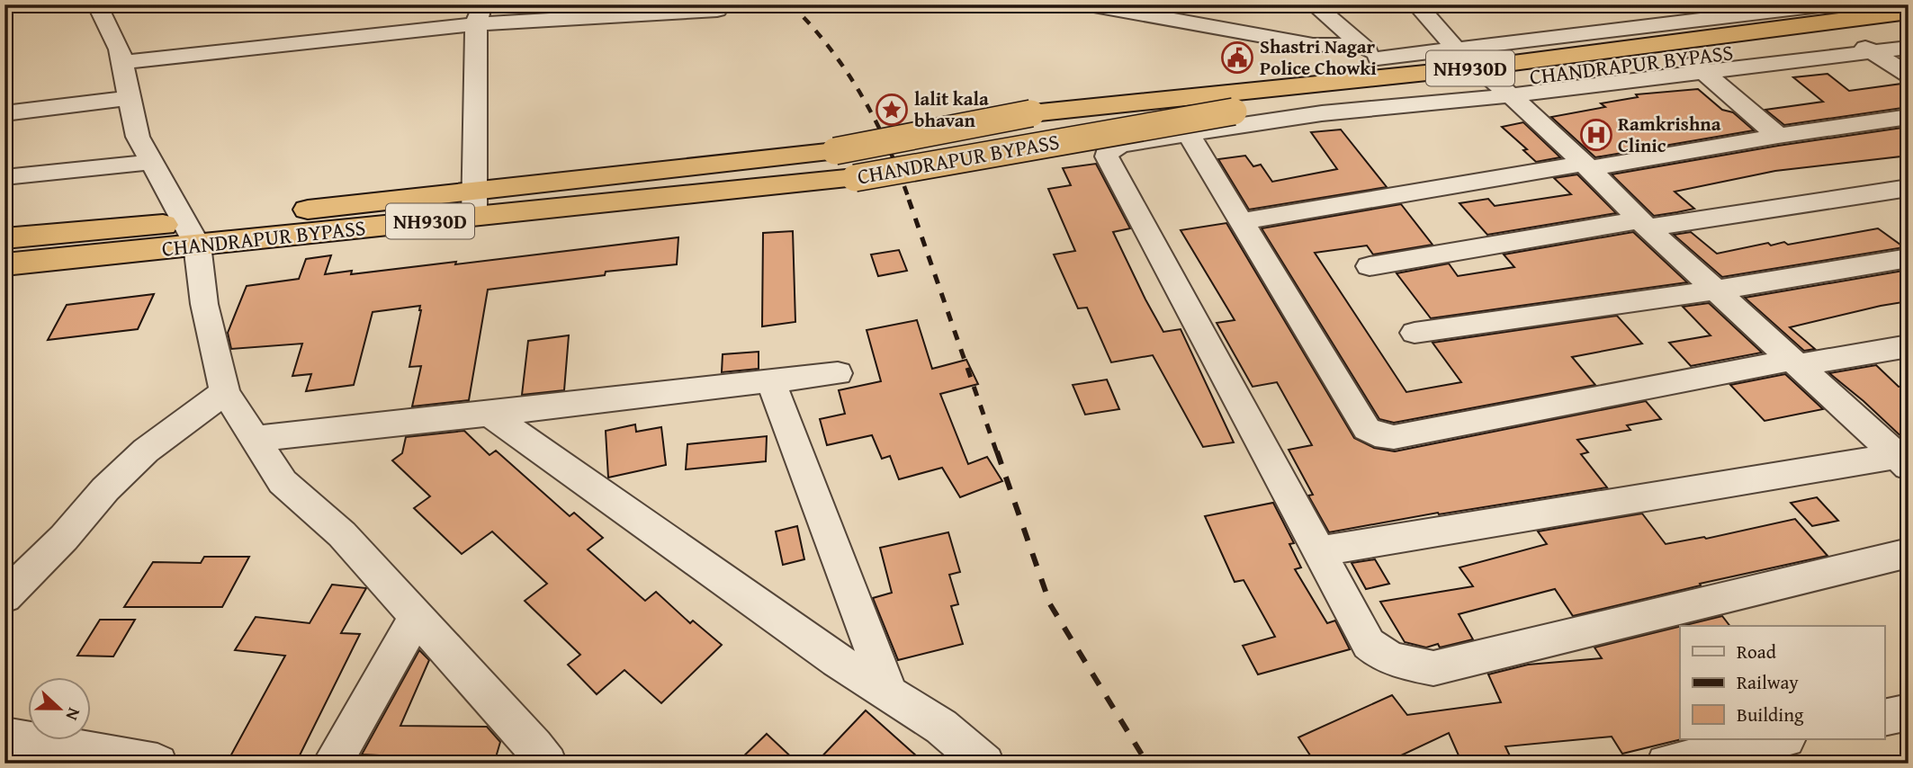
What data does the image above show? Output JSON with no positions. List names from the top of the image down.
{
  "streets": {
    "highway": ["CHANDRAPUR BYPASS", "NH930D"]
  },
  "places": {
    "public building": ["Shastri Nagar Police Chowki"],
    "place": ["lalit kala bhavan"],
    "hospital": ["Ramkrishna Clinic"]
  },
  "legend": ["Road", "Railway", "Building"],
  "north": "right"
}
